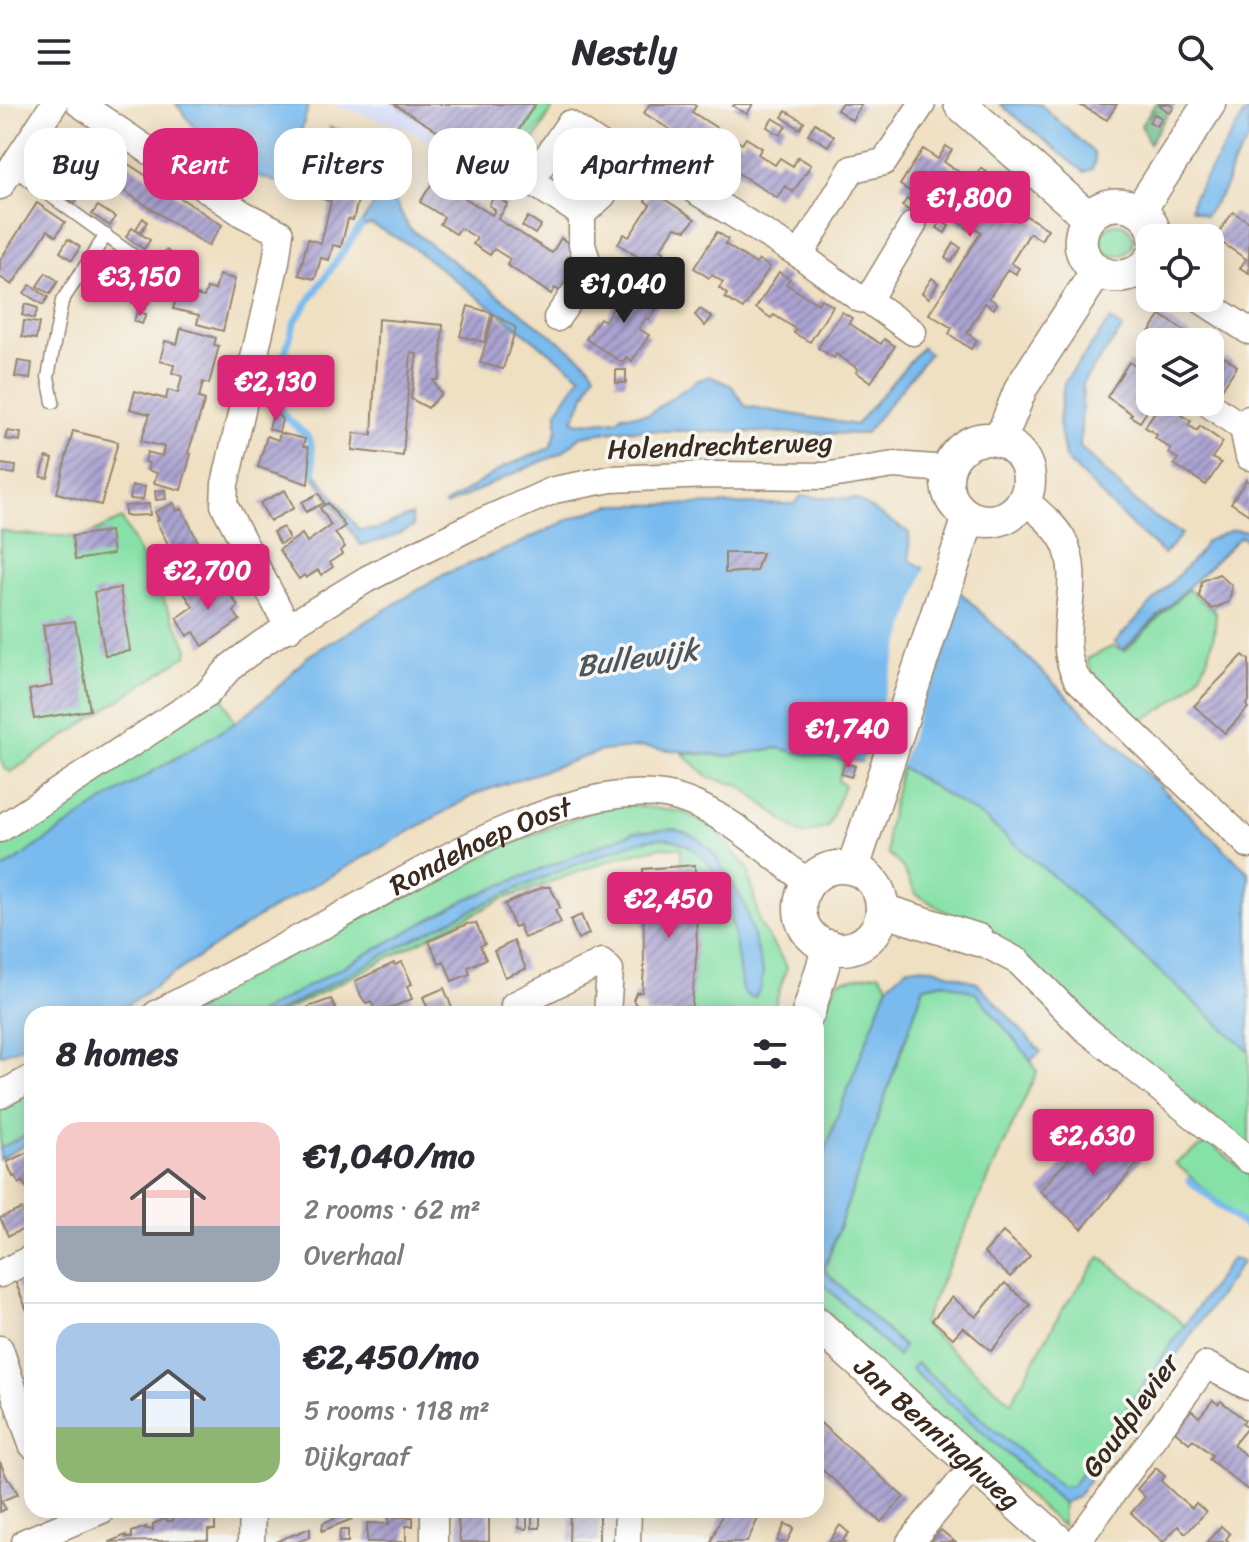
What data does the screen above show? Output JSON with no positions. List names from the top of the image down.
{
  "streets": {
    "street": [
      "Holendrechterweg",
      "Rondehoep Oost",
      "Goudplevier",
      "Jan Benninghweg"
    ]
  },
  "water": ["Bullewijk"],
  "page": {
    "header": "Nestly",
    "chip": [
      "Buy",
      "Rent",
      "Filters",
      "New",
      "Apartment"
    ],
    "price": [
      "€1,800",
      "€3,150",
      "€1,040",
      "€2,130",
      "€2,700",
      "€1,740",
      "€2,450",
      "€2,630"
    ],
    "heading": "8 homes",
    "list": [
      {
        "name": "€1,040/mo",
        "note": "2 rooms · 62 m² · Overhaal"
      },
      {
        "name": "€2,450/mo",
        "note": "5 rooms · 118 m² · Dijkgraaf"
      }
    ]
  }
}
